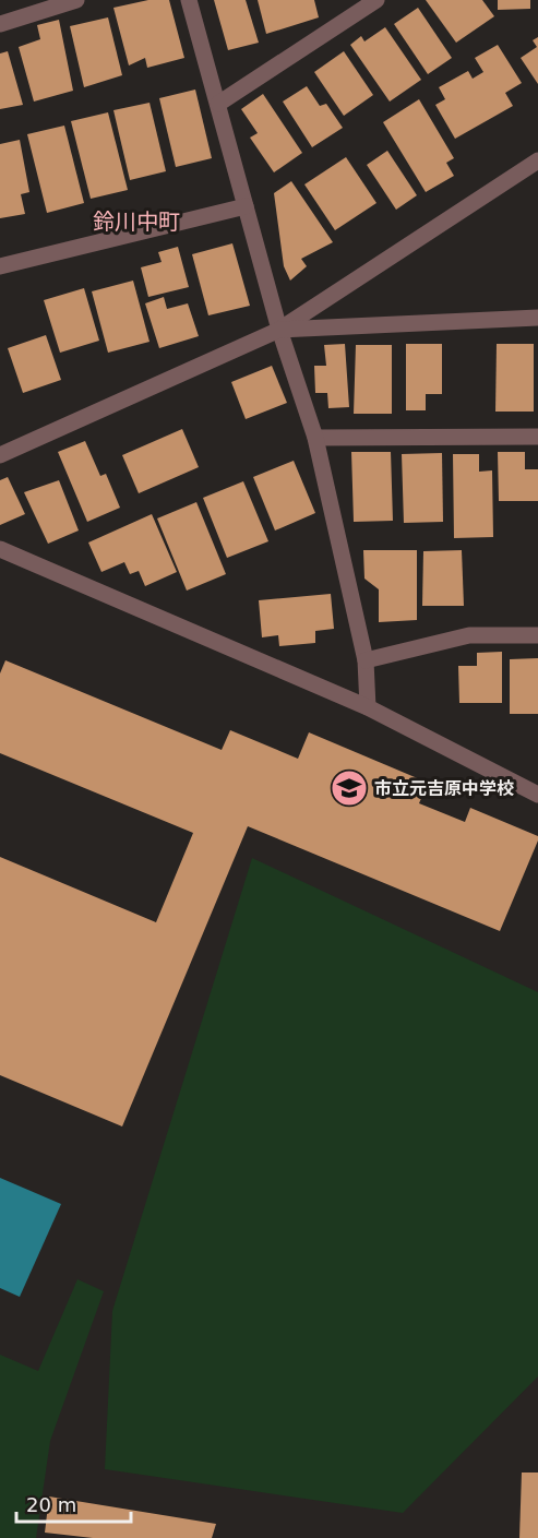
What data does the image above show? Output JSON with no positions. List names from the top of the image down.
{
  "districts": ["鈴川中町"],
  "places": {
    "school or university": ["市立元吉原中学校"]
  },
  "scale_bar": "20 m"
}
